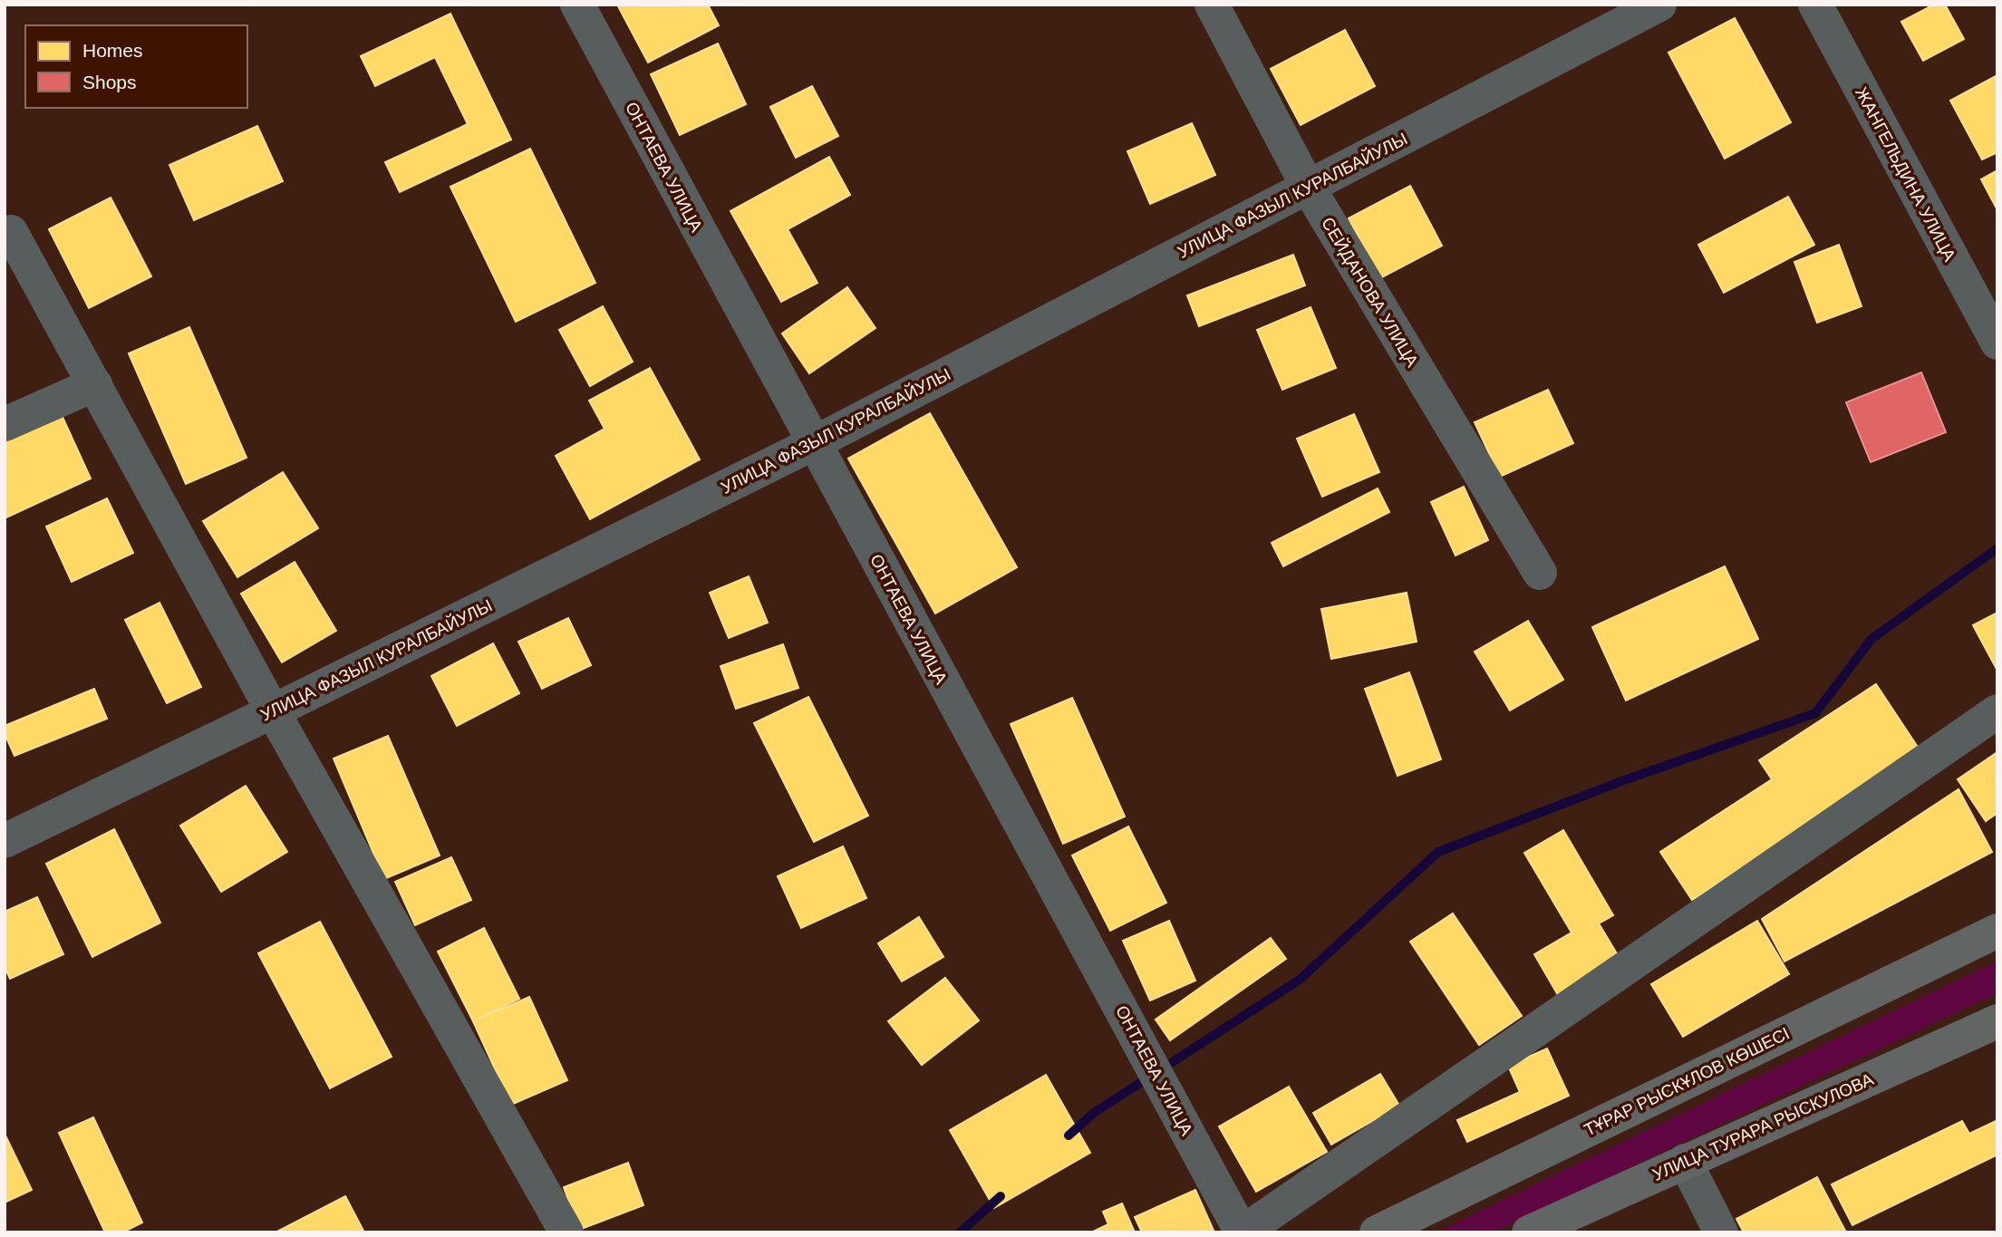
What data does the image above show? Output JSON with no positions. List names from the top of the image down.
{
  "streets": {
    "main road": ["ТҰРАР РЫСКҰЛОВ КӨШЕСІ", "УЛИЦА ТУРАРА РЫСКУЛОВА"],
    "street": [
      "ОНТАЕВА УЛИЦА",
      "ЖАНГЕЛЬДИНА УЛИЦА",
      "УЛИЦА ФАЗЫЛ КУРАЛБАЙУЛЫ",
      "СЕЙДАНОВА УЛИЦА"
    ]
  },
  "crossings": [
    ["ОНТАЕВА УЛИЦА", "УЛИЦА ФАЗЫЛ КУРАЛБАЙУЛЫ"],
    ["УЛИЦА ФАЗЫЛ КУРАЛБАЙУЛЫ", "СЕЙДАНОВА УЛИЦА"]
  ],
  "legend": ["Homes", "Shops"]
}
